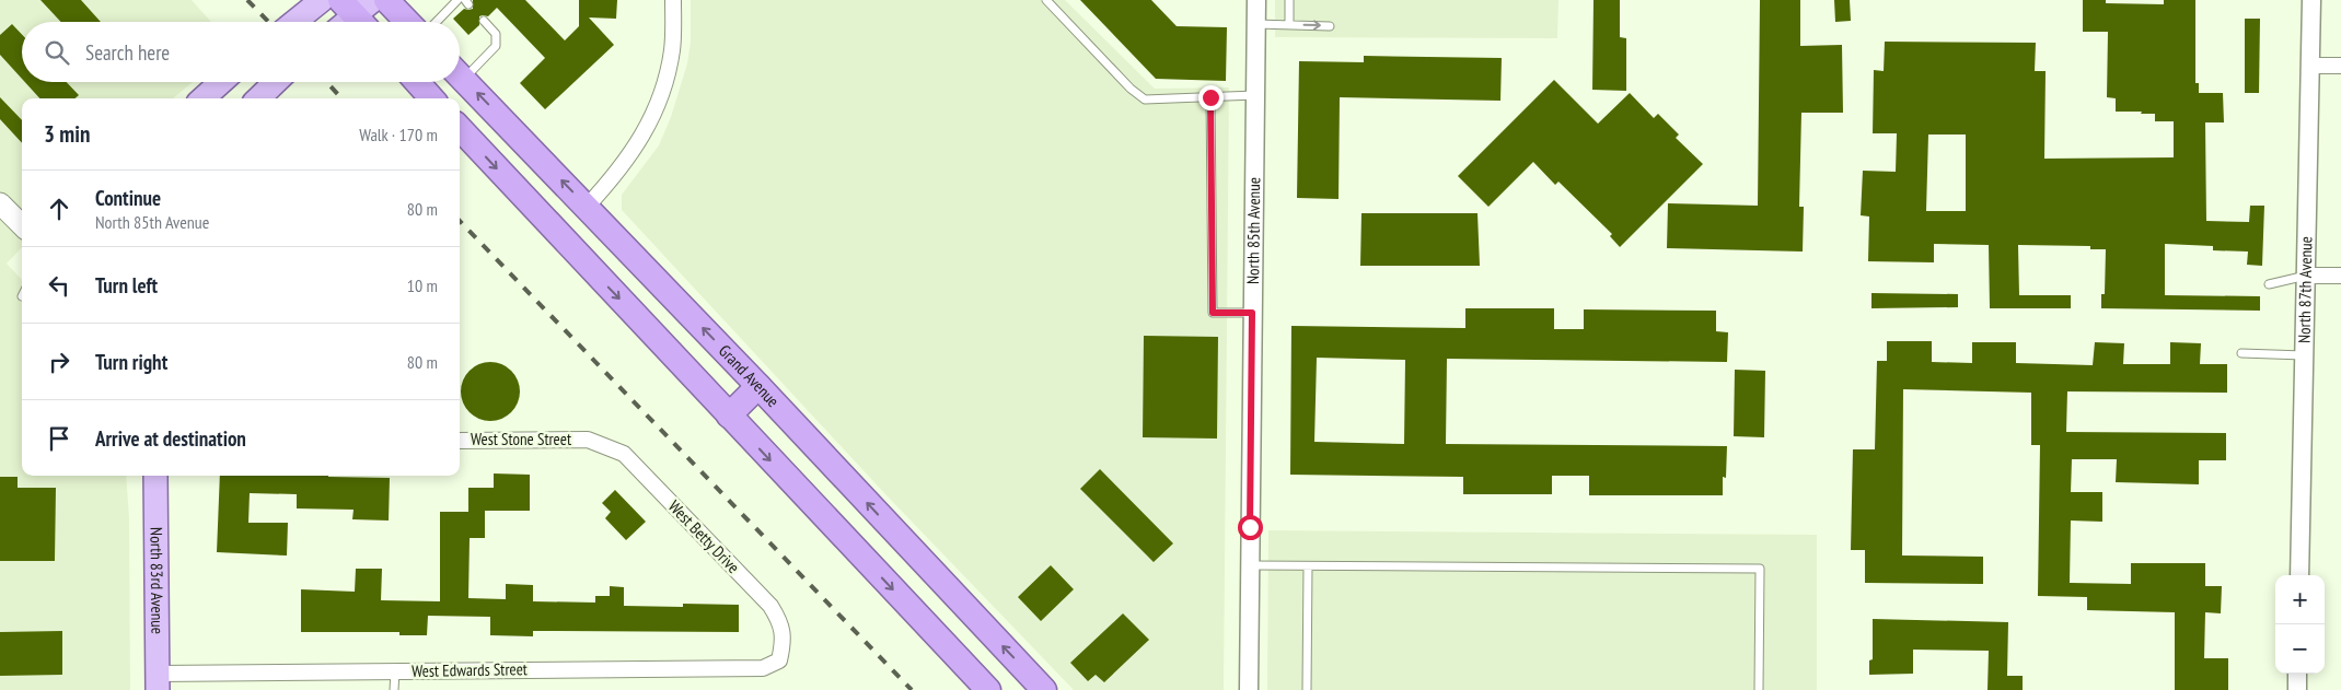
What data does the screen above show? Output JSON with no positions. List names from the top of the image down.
{
  "streets": {
    "highway": ["Grand Avenue"],
    "main road": ["North 83rd Avenue"],
    "street": [
      "North 85th Avenue",
      "North 87th Avenue",
      "West Stone Street",
      "West Betty Drive",
      "West Edwards Street"
    ]
  },
  "crossings": [
    ["West Stone Street", "West Betty Drive"],
    ["West Betty Drive", "West Edwards Street"],
    ["North 83rd Avenue", "West Edwards Street"]
  ],
  "page": {
    "search": "Search here",
    "heading": ["3 min", "Walk · 170 m"],
    "list": [
      ["Continue", "North 85th Avenue", "80 m"],
      ["Turn left", "10 m"],
      ["Turn right", "80 m"],
      "Arrive at destination"
    ],
    "map_buttons": ["+", "−"]
  }
}
